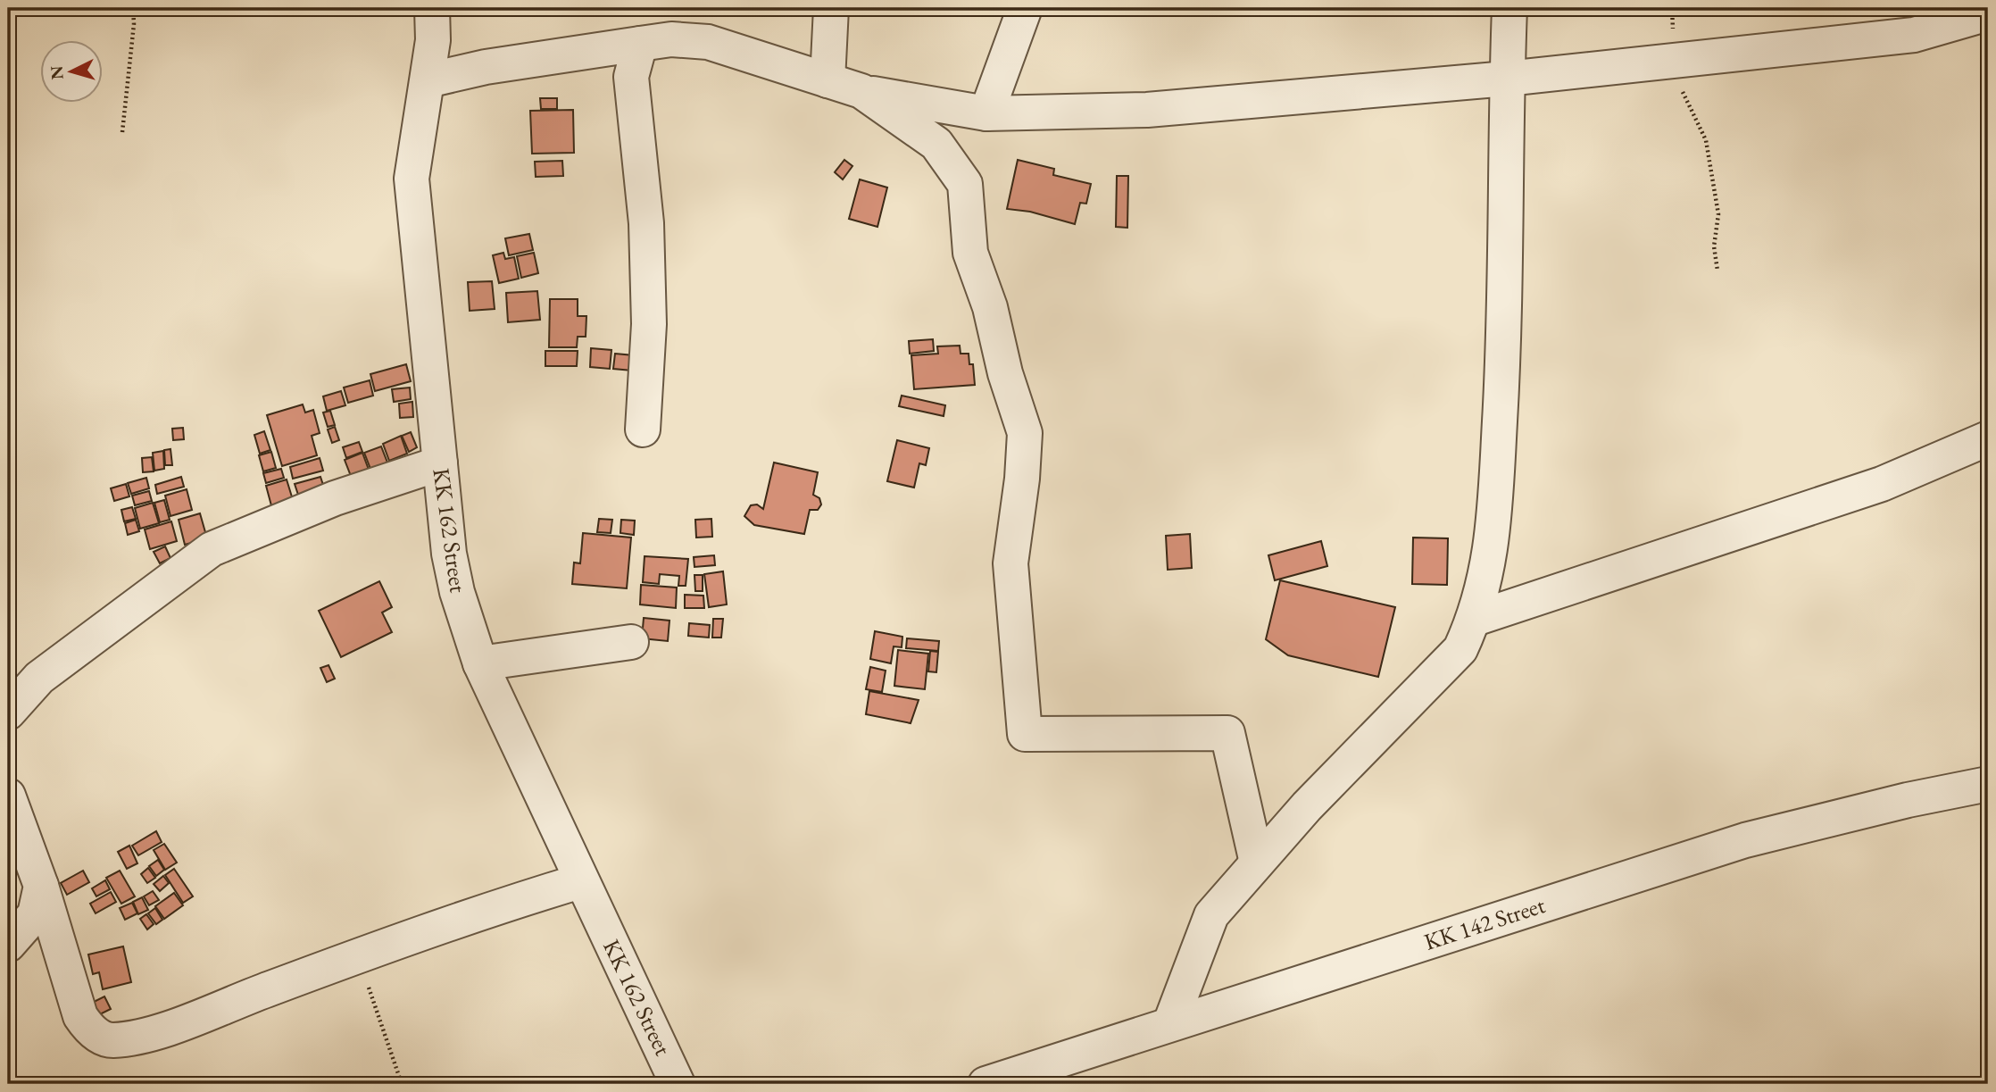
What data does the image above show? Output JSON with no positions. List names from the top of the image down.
{
  "streets": {
    "street": ["KK 162 Street", "KK 142 Street"]
  },
  "north": "left"
}
